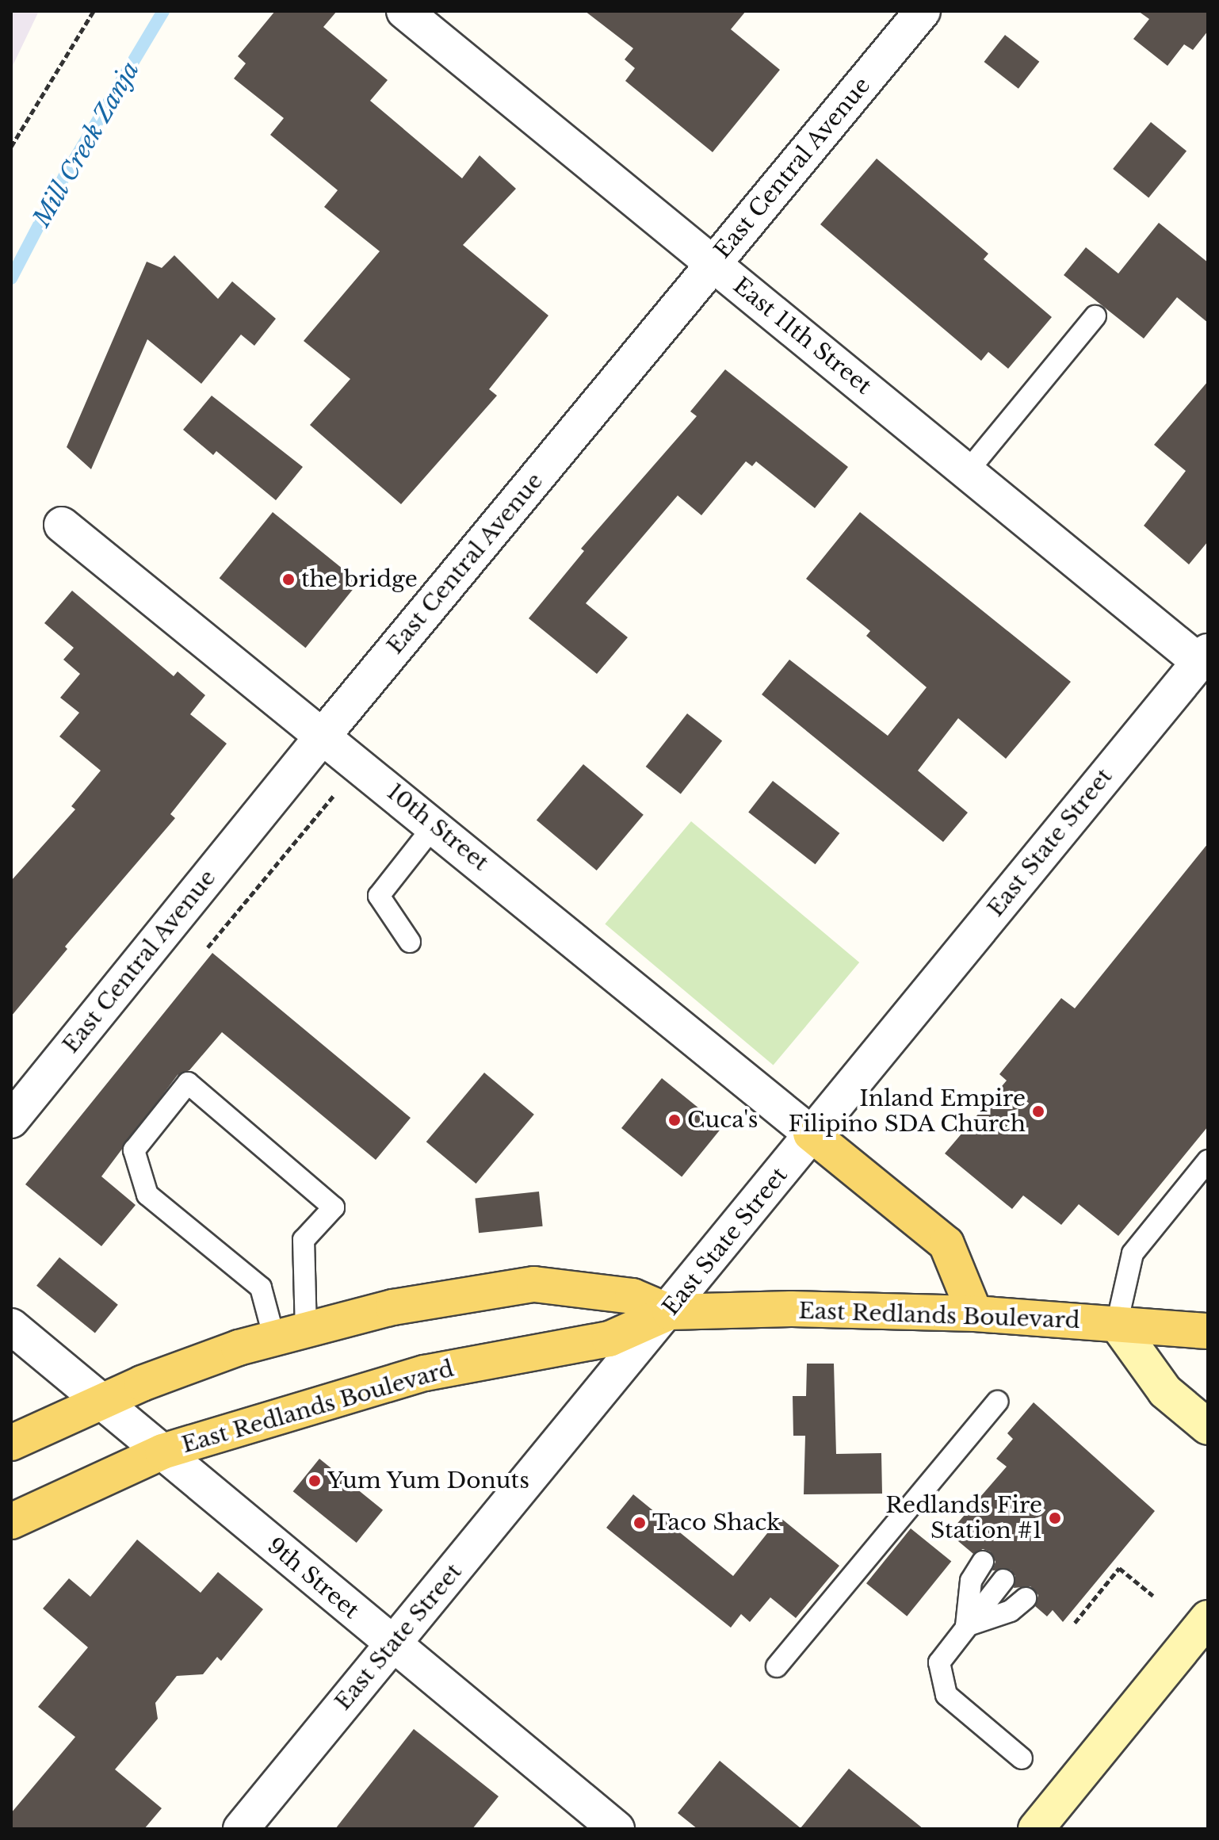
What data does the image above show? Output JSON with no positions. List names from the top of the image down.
{
  "streets": {
    "main road": ["East Redlands Boulevard"],
    "street": [
      "East Central Avenue",
      "East 11th Street",
      "10th Street",
      "East State Street",
      "9th Street"
    ]
  },
  "crossings": [
    ["East Central Avenue", "East 11th Street"],
    ["East Central Avenue", "10th Street"],
    ["East 11th Street", "East State Street"],
    ["10th Street", "East State Street"],
    ["East State Street", "East Redlands Boulevard"],
    ["East State Street", "9th Street"],
    ["East Redlands Boulevard", "9th Street"]
  ],
  "water": ["Mill Creek Zanja"],
  "places": [
    "the bridge",
    "Inland Empire Filipino SDA Church",
    "Cuca's",
    "Yum Yum Donuts",
    "Redlands Fire Station #1",
    "Taco Shack"
  ]
}
